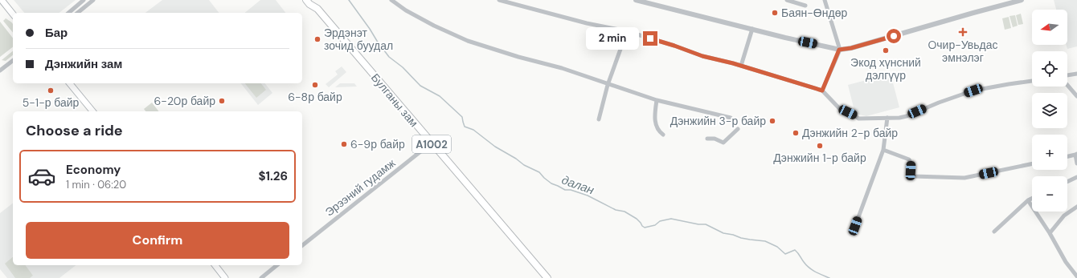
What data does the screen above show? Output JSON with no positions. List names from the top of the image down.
{
  "streets": {
    "highway": ["Булганы зам", "A1002"],
    "street": ["Эрээний гудамж"]
  },
  "crossings": [
    ["Булганы зам", "Эрээний гудамж"]
  ],
  "water": ["далан"],
  "places": {
    "other": [
      "Баян-Өндөр",
      "Эрдэнэт зочид буудал",
      "Экод хүнсний дэлгүүр",
      "6-8р байр",
      "5-1-р байр",
      "6-20р байр",
      "Дэнжийн 3-р байр",
      "Дэнжийн 2-р байр",
      "6-9р байр",
      "Дэнжийн 1-р байр"
    ],
    "health": ["Oчир-Увьдас эмнэлэг"]
  },
  "north": "left",
  "page": {
    "map_buttons": ["+", "−"],
    "banner": ["Бар", "Дэнжийн зам"],
    "bubble": "2 min",
    "heading": "Choose a ride",
    "list": [
      {
        "name": "Economy",
        "note": "1 min · 06:20",
        "value": "$1.26"
      }
    ],
    "buttons": "Confirm"
  }
}
